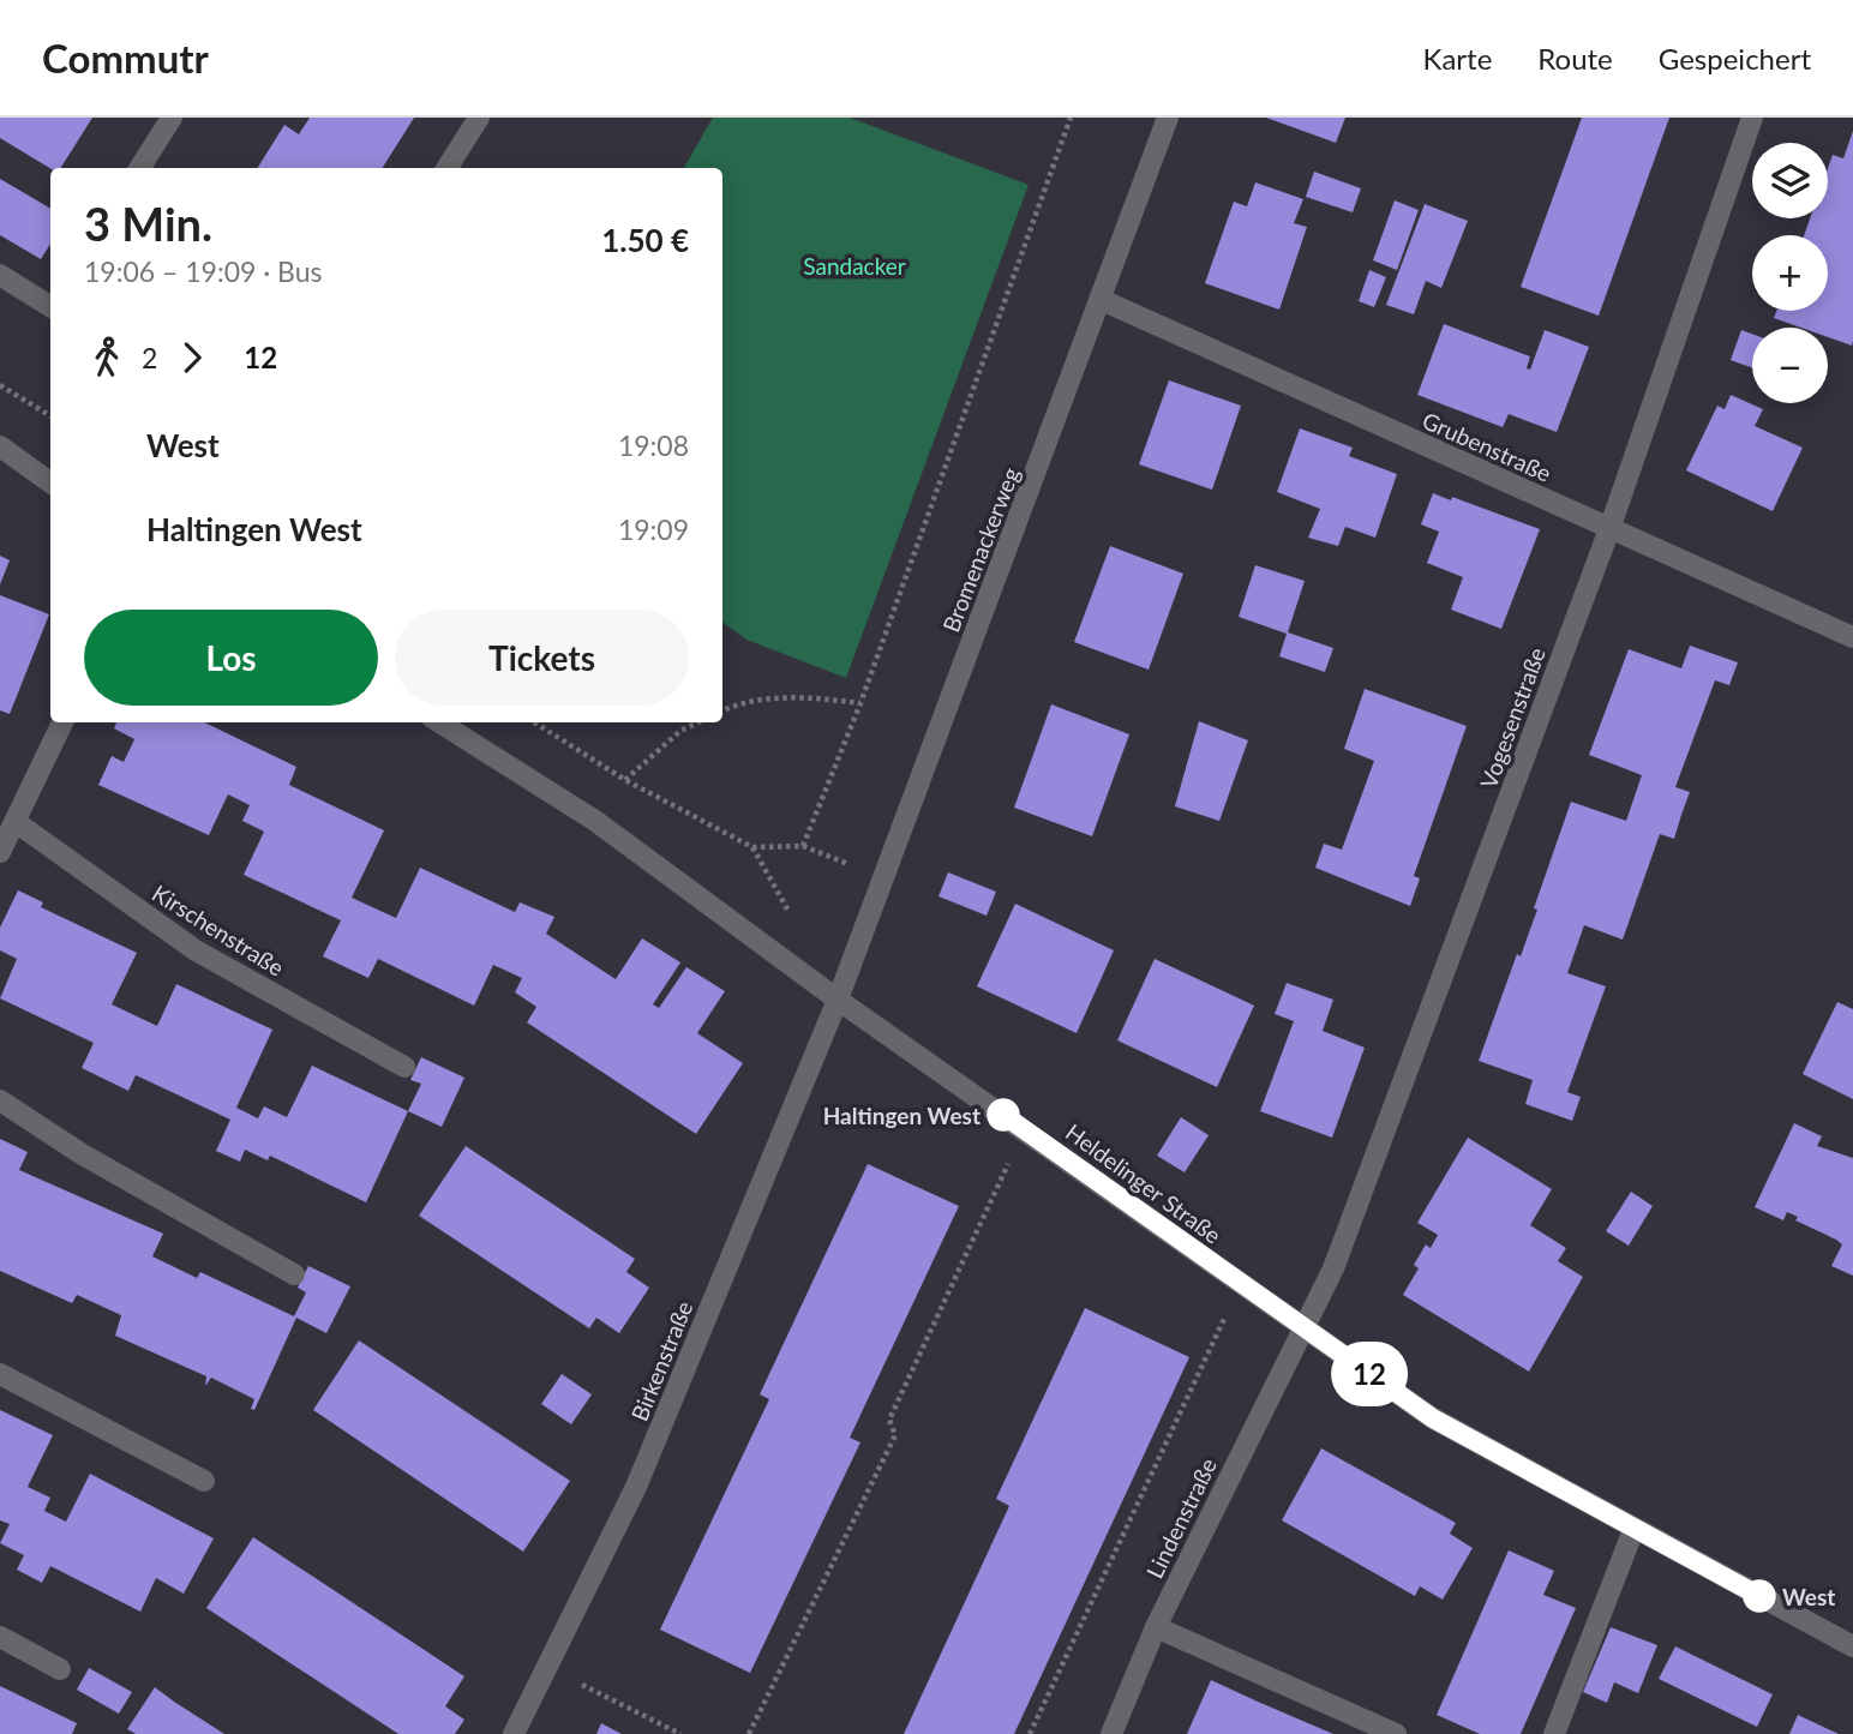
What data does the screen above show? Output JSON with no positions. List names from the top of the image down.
{
  "streets": {
    "street": [
      "Grubenstraße",
      "Bromenackerweg",
      "Vogesenstraße",
      "Kirschenstraße",
      "Heldelinger Straße",
      "Birkenstraße",
      "Lindenstraße"
    ]
  },
  "crossings": [
    ["Grubenstraße", "Bromenackerweg"],
    ["Grubenstraße", "Vogesenstraße"],
    ["Bromenackerweg", "Heldelinger Straße"],
    ["Bromenackerweg", "Birkenstraße"],
    ["Vogesenstraße", "Heldelinger Straße"],
    ["Vogesenstraße", "Lindenstraße"],
    ["Heldelinger Straße", "Birkenstraße"],
    ["Heldelinger Straße", "Lindenstraße"]
  ],
  "parks": ["Sandacker"],
  "places": ["Haltingen West", "West"],
  "lines": ["bus line 12"],
  "page": {
    "header": "Commutr",
    "nav": ["Karte", "Route", "Gespeichert"],
    "on_map": "12",
    "map_buttons": ["+", "−"],
    "heading": ["3 Min.", "19:06 – 19:09 · Bus", "1.50 €"],
    "legs": ["2", "12"],
    "list": [
      {
        "name": "West",
        "value": "19:08"
      },
      {
        "name": "Haltingen West",
        "value": "19:09"
      }
    ],
    "buttons": ["Los", "Tickets"]
  }
}
